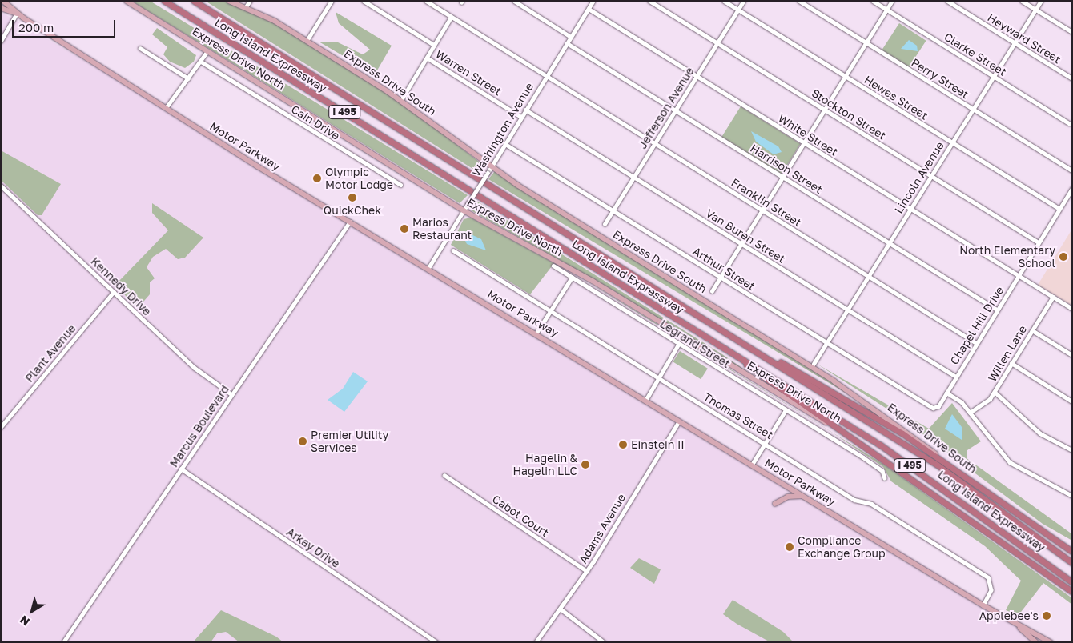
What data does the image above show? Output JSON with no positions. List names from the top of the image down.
{
  "streets": {
    "highway": [
      "Long Island Expressway",
      "Express Drive North",
      "Express Drive South",
      "I 495"
    ],
    "main road": ["Motor Parkway"],
    "street": [
      "Heyward Street",
      "Clarke Street",
      "Warren Street",
      "Perry Street",
      "Hewes Street",
      "Jefferson Avenue",
      "Stockton Street",
      "Cain Drive",
      "Washington Avenue",
      "White Street",
      "Harrison Street",
      "Lincoln Avenue",
      "Franklin Street",
      "Van Buren Street",
      "Arthur Street",
      "Kennedy Drive",
      "Chapel Hill Drive",
      "Legrand Street",
      "Plant Avenue",
      "Willen Lane",
      "Thomas Street",
      "Marcus Boulevard",
      "Cabot Court",
      "Adams Avenue",
      "Arkay Drive"
    ]
  },
  "crossings": [
    ["Heyward Street", "Lincoln Avenue"],
    ["Clarke Street", "Lincoln Avenue"],
    ["Express Drive North", "Washington Avenue"],
    ["Warren Street", "Washington Avenue"],
    ["Perry Street", "Lincoln Avenue"],
    ["Express Drive South", "Washington Avenue"],
    ["Hewes Street", "Jefferson Avenue"],
    ["Hewes Street", "Lincoln Avenue"],
    ["Hewes Street", "Chapel Hill Drive"],
    ["Jefferson Avenue", "Stockton Street"],
    ["Jefferson Avenue", "White Street"],
    ["Jefferson Avenue", "Harrison Street"],
    ["Jefferson Avenue", "Franklin Street"],
    ["Jefferson Avenue", "Van Buren Street"],
    ["Jefferson Avenue", "Arthur Street"],
    ["Stockton Street", "Lincoln Avenue"],
    ["Stockton Street", "Chapel Hill Drive"],
    ["Washington Avenue", "White Street"],
    ["Washington Avenue", "Motor Parkway"],
    ["Washington Avenue", "Harrison Street"],
    ["Washington Avenue", "Franklin Street"],
    ["Washington Avenue", "Van Buren Street"],
    ["Washington Avenue", "Arthur Street"],
    ["White Street", "Lincoln Avenue"],
    ["White Street", "Chapel Hill Drive"],
    ["White Street", "Willen Lane"],
    ["Motor Parkway", "Thomas Street"],
    ["Motor Parkway", "Marcus Boulevard"],
    ["Motor Parkway", "Adams Avenue"],
    ["Harrison Street", "Lincoln Avenue"],
    ["Harrison Street", "Chapel Hill Drive"],
    ["Lincoln Avenue", "Franklin Street"],
    ["Lincoln Avenue", "Van Buren Street"],
    ["Lincoln Avenue", "Arthur Street"],
    ["Franklin Street", "Chapel Hill Drive"],
    ["Van Buren Street", "Chapel Hill Drive"],
    ["Arthur Street", "Chapel Hill Drive"],
    ["Kennedy Drive", "Plant Avenue"],
    ["Kennedy Drive", "Marcus Boulevard"],
    ["Marcus Boulevard", "Arkay Drive"],
    ["Cabot Court", "Adams Avenue"]
  ],
  "places": [
    "Olympic Motor Lodge",
    "QuickChek",
    "Marios Restaurant",
    "North Elementary School",
    "Premier Utility Services",
    "Einstein II",
    "Hagelin & Hagelin LLC",
    "Compliance Exchange Group",
    "Applebee's"
  ],
  "scale_bar": "200 m",
  "north": "bottom left"
}
